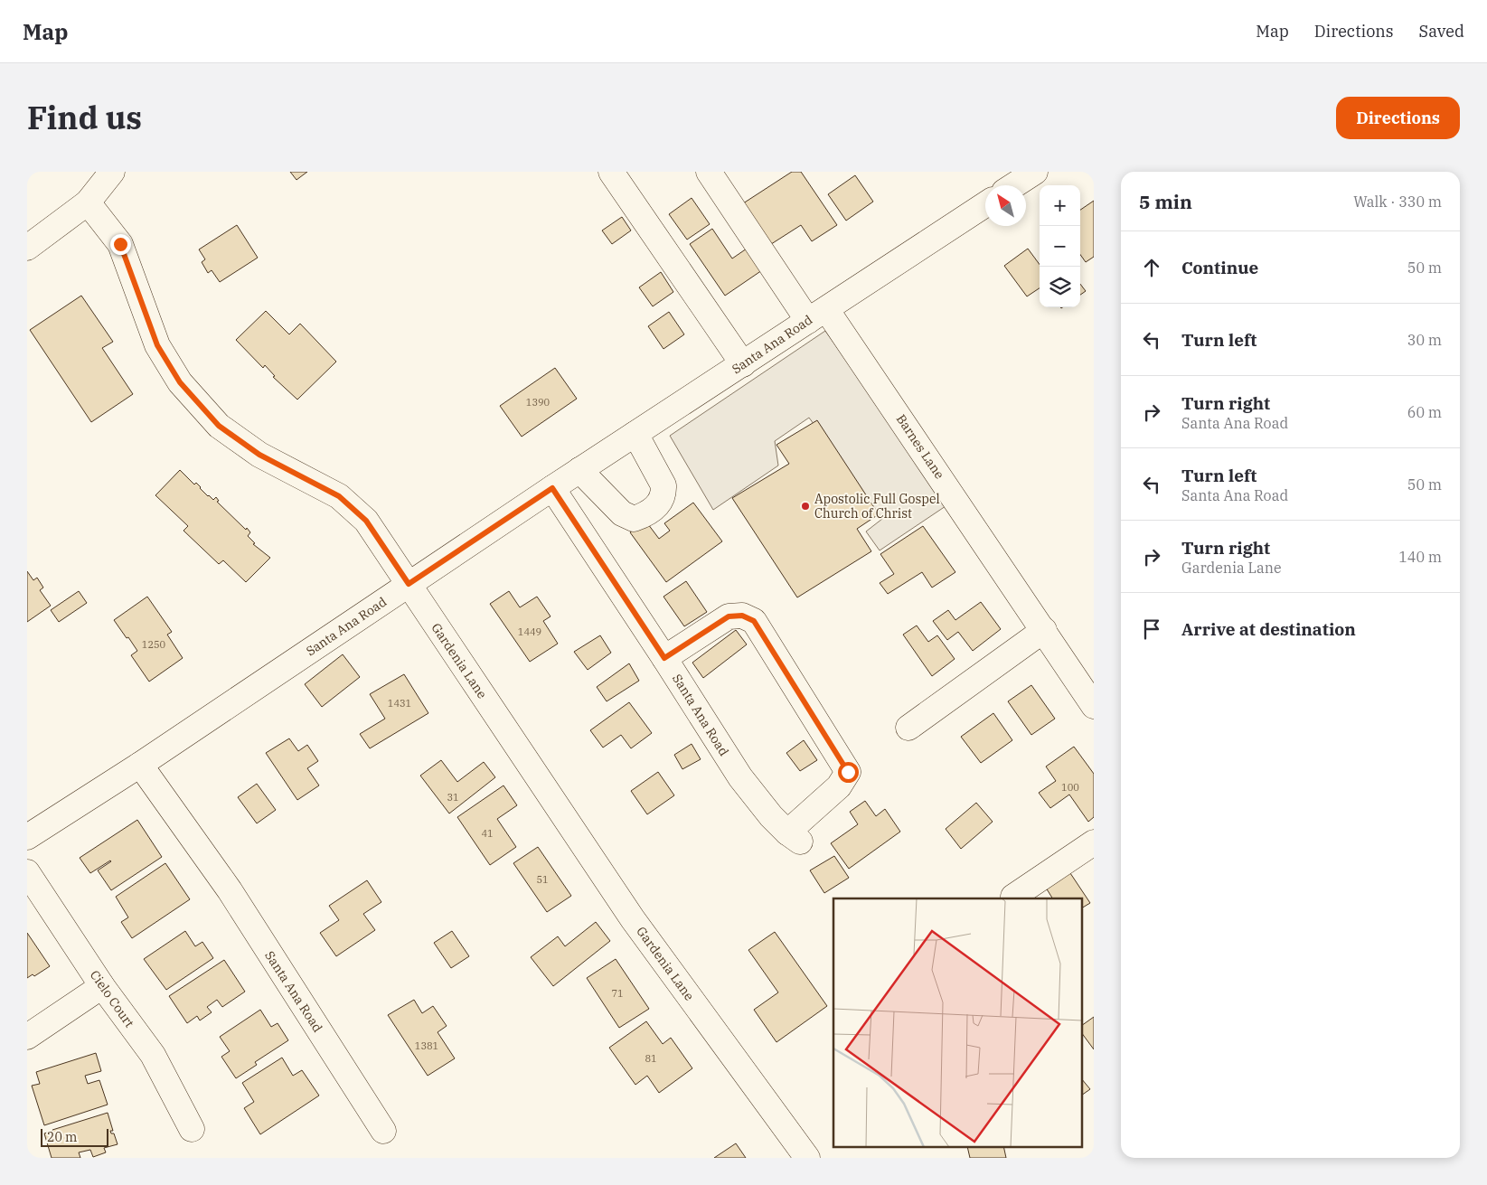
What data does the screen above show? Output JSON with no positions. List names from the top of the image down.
{
  "streets": {
    "street": [
      "Santa Ana Road",
      "Barnes Lane",
      "Gardenia Lane",
      "Cielo Court"
    ]
  },
  "crossings": [
    ["Santa Ana Road", "Barnes Lane"],
    ["Santa Ana Road", "Gardenia Lane"]
  ],
  "places": ["Apostolic Full Gospel Church of Christ"],
  "house_numbers": [
    "1390",
    "1449",
    "1250",
    "1431",
    "100",
    "31",
    "41",
    "51",
    "71",
    "1381",
    "81"
  ],
  "scale_bar": "20 m",
  "north": "top left",
  "page": {
    "header": "Map",
    "nav": ["Map", "Directions", "Saved"],
    "title": "Find us",
    "buttons": "Directions",
    "heading": ["5 min", "Walk · 330 m"],
    "map_buttons": ["+", "−"],
    "list": [
      ["Continue", "50 m"],
      ["Turn left", "30 m"],
      ["Turn right", "Santa Ana Road", "60 m"],
      ["Turn left", "Santa Ana Road", "50 m"],
      ["Turn right", "Gardenia Lane", "140 m"],
      "Arrive at destination"
    ],
    "scale": "20 m"
  }
}
